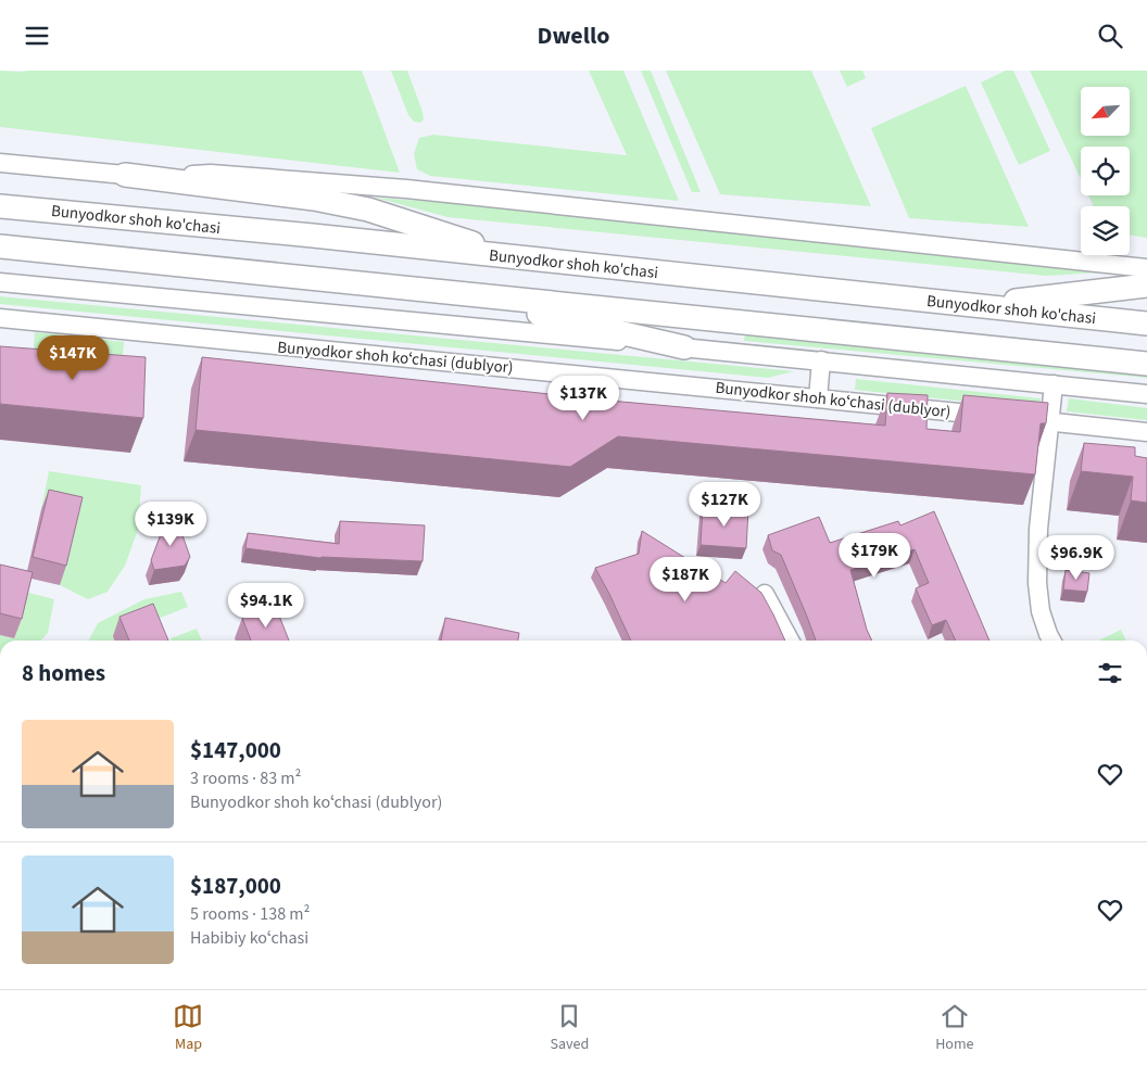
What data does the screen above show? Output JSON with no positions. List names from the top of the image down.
{
  "streets": {
    "main road": ["Bunyodkor shoh ko'chasi"],
    "street": ["Bunyodkor shoh koʻchasi (dublyor)"]
  },
  "north": "bottom left",
  "page": {
    "header": "Dwello",
    "price": [
      "$147K",
      "$137K",
      "$127K",
      "$139K",
      "$179K",
      "$96.9K",
      "$187K",
      "$94.1K"
    ],
    "heading": "8 homes",
    "list": [
      {
        "name": "$147,000",
        "note": "3 rooms · 83 m² · Bunyodkor shoh koʻchasi (dublyor)"
      },
      {
        "name": "$187,000",
        "note": "5 rooms · 138 m² · Habibiy koʻchasi"
      }
    ],
    "tabs": ["Map", "Saved", "Home"]
  }
}
